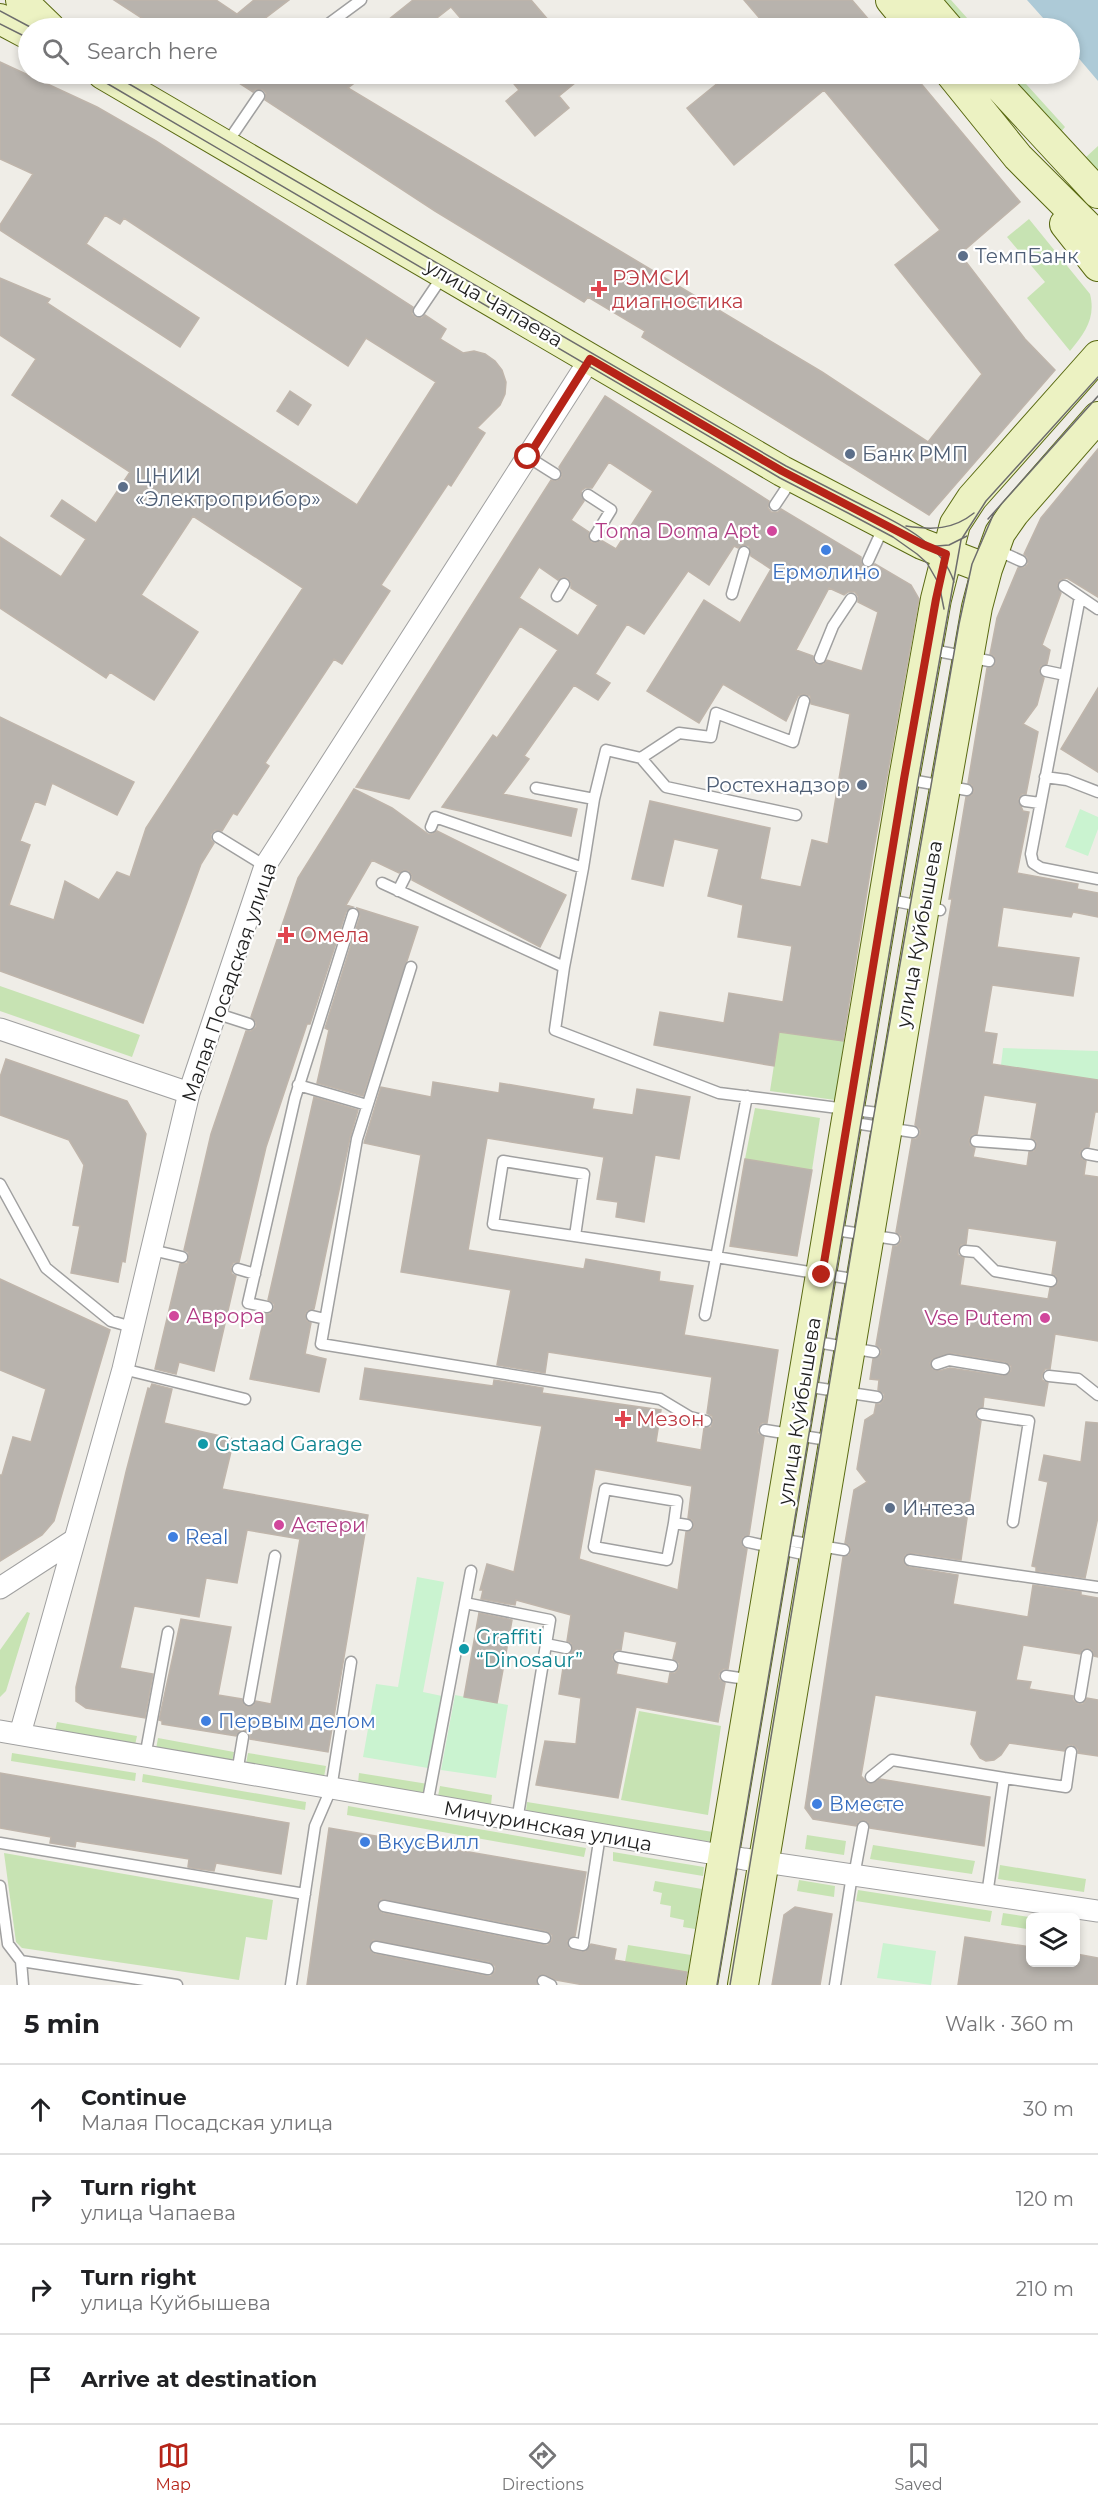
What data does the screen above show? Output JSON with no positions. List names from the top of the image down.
{
  "streets": {
    "main road": ["улица Чапаева", "улица Куйбышева"],
    "street": ["Малая Посадская улица", "Мичуринская улица"]
  },
  "crossings": [
    ["улица Чапаева", "улица Куйбышева"],
    ["улица Чапаева", "Малая Посадская улица"],
    ["улица Куйбышева", "Мичуринская улица"],
    ["Малая Посадская улица", "Мичуринская улица"]
  ],
  "places": {
    "other": [
      "ТемпБанк",
      "Банк РМП",
      "ЦНИИ «Электроприбор»",
      "Toma Doma Apt",
      "Ермолино",
      "Ростехнадзор",
      "Аврора",
      "Vse Putem",
      "Gstaad Garage",
      "Интеза",
      "Астери",
      "Real",
      "Graffiti “Dinosaur”",
      "Первым делом",
      "Вместе",
      "ВкусВилл"
    ],
    "health": ["РЭМСИ диагностика", "Омела", "Мезон"]
  },
  "page": {
    "search": "Search here",
    "heading": ["5 min", "Walk · 360 m"],
    "list": [
      ["Continue", "Малая Посадская улица", "30 m"],
      ["Turn right", "улица Чапаева", "120 m"],
      ["Turn right", "улица Куйбышева", "210 m"],
      "Arrive at destination"
    ],
    "nav": ["Map", "Directions", "Saved"]
  }
}
